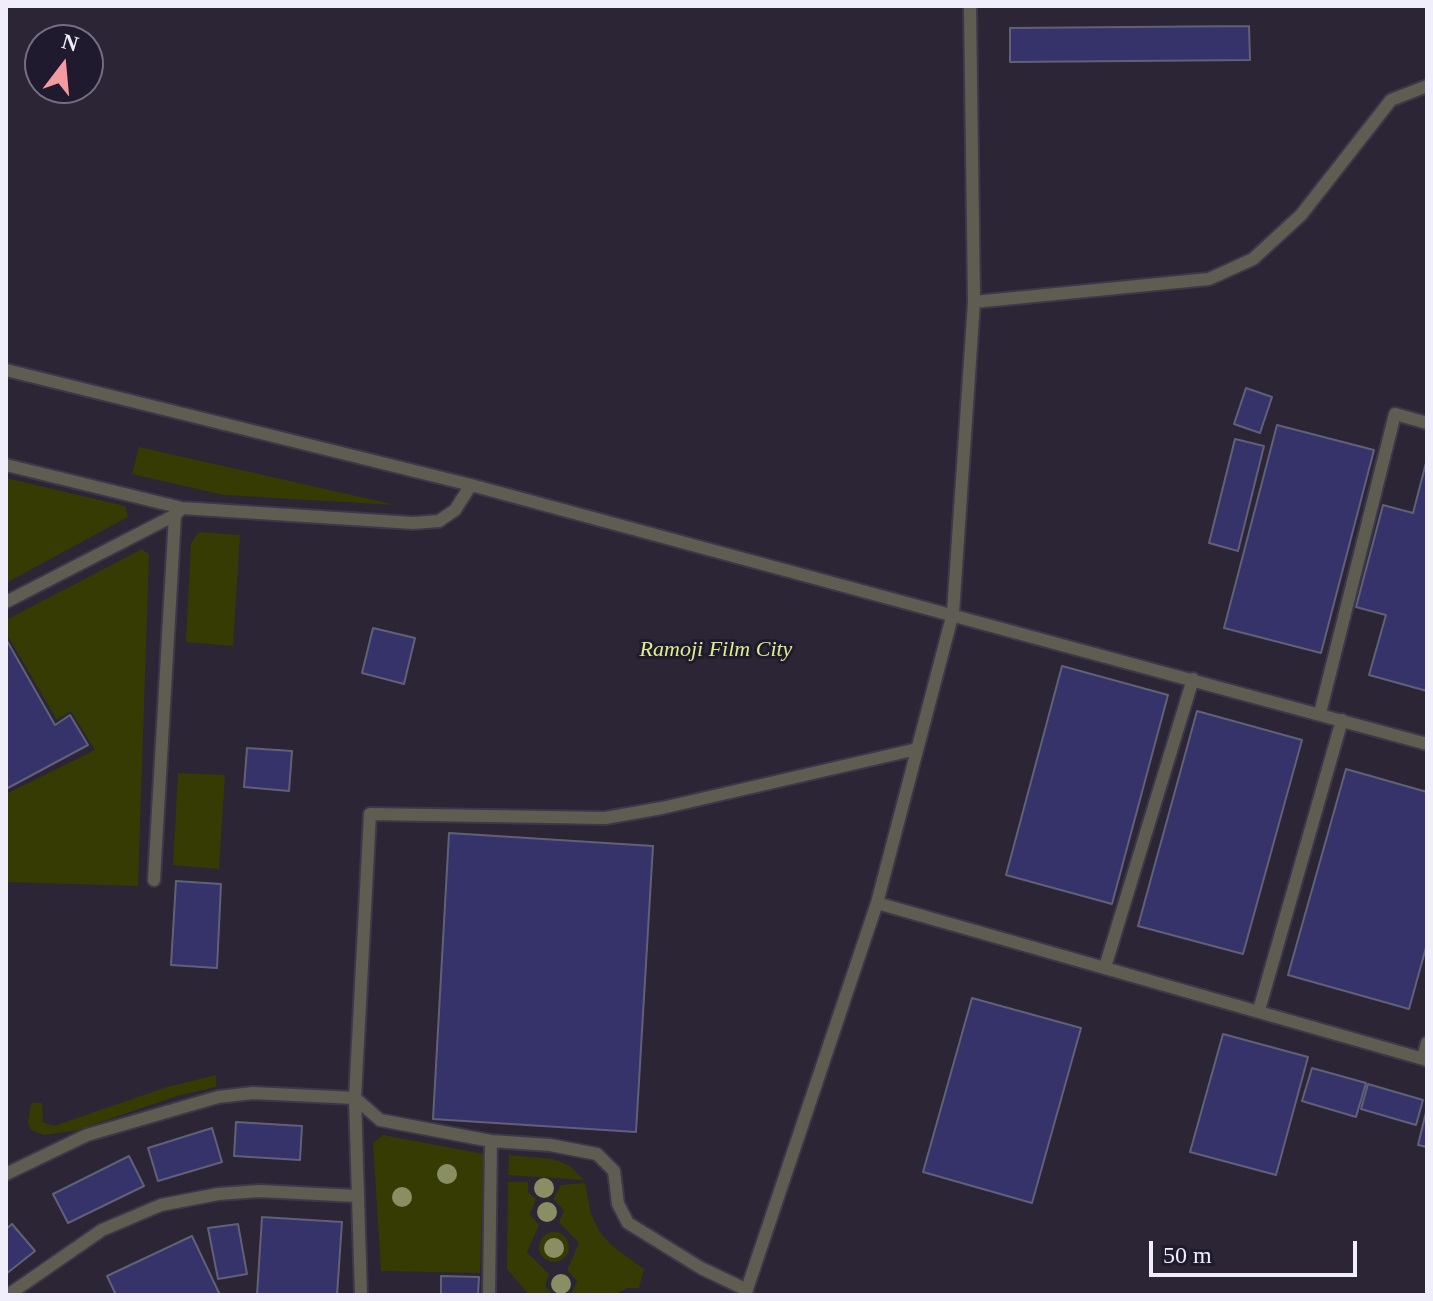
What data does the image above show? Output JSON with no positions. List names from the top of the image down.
{
  "parks": ["Ramoji Film City"],
  "scale_bar": "50 m",
  "north": "top"
}
